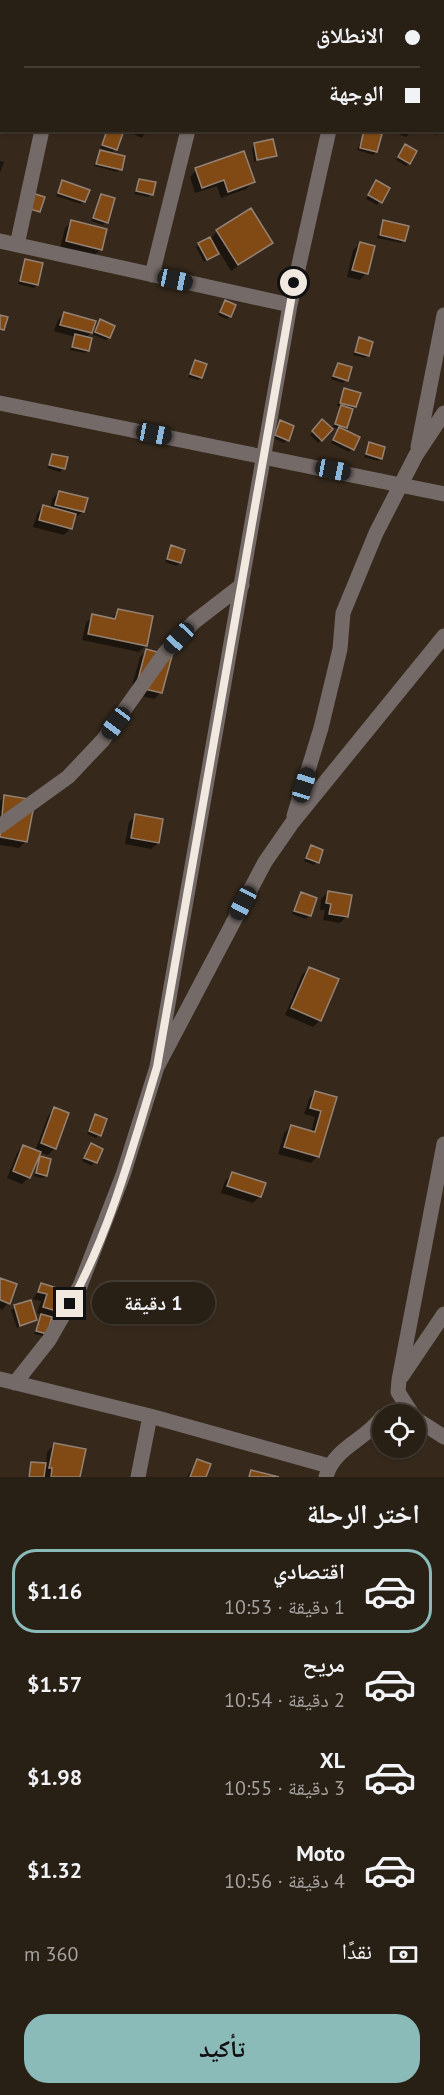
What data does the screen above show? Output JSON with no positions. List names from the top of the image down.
{
  "page": {
    "banner": ["الانطلاق", "الوجهة"],
    "bubble": "1 دقيقة",
    "heading": "اختر الرحلة",
    "list": [
      {
        "name": "اقتصادي",
        "note": "1 دقيقة · 10:53",
        "value": "$1.16"
      },
      {
        "name": "مريح",
        "note": "2 دقيقة · 10:54",
        "value": "$1.57"
      },
      {
        "name": "XL",
        "note": "3 دقيقة · 10:55",
        "value": "$1.98"
      },
      {
        "name": "Moto",
        "note": "4 دقيقة · 10:56",
        "value": "$1.32"
      }
    ],
    "pay": ["نقدًا", "360 m"],
    "buttons": "تأكيد"
  }
}
